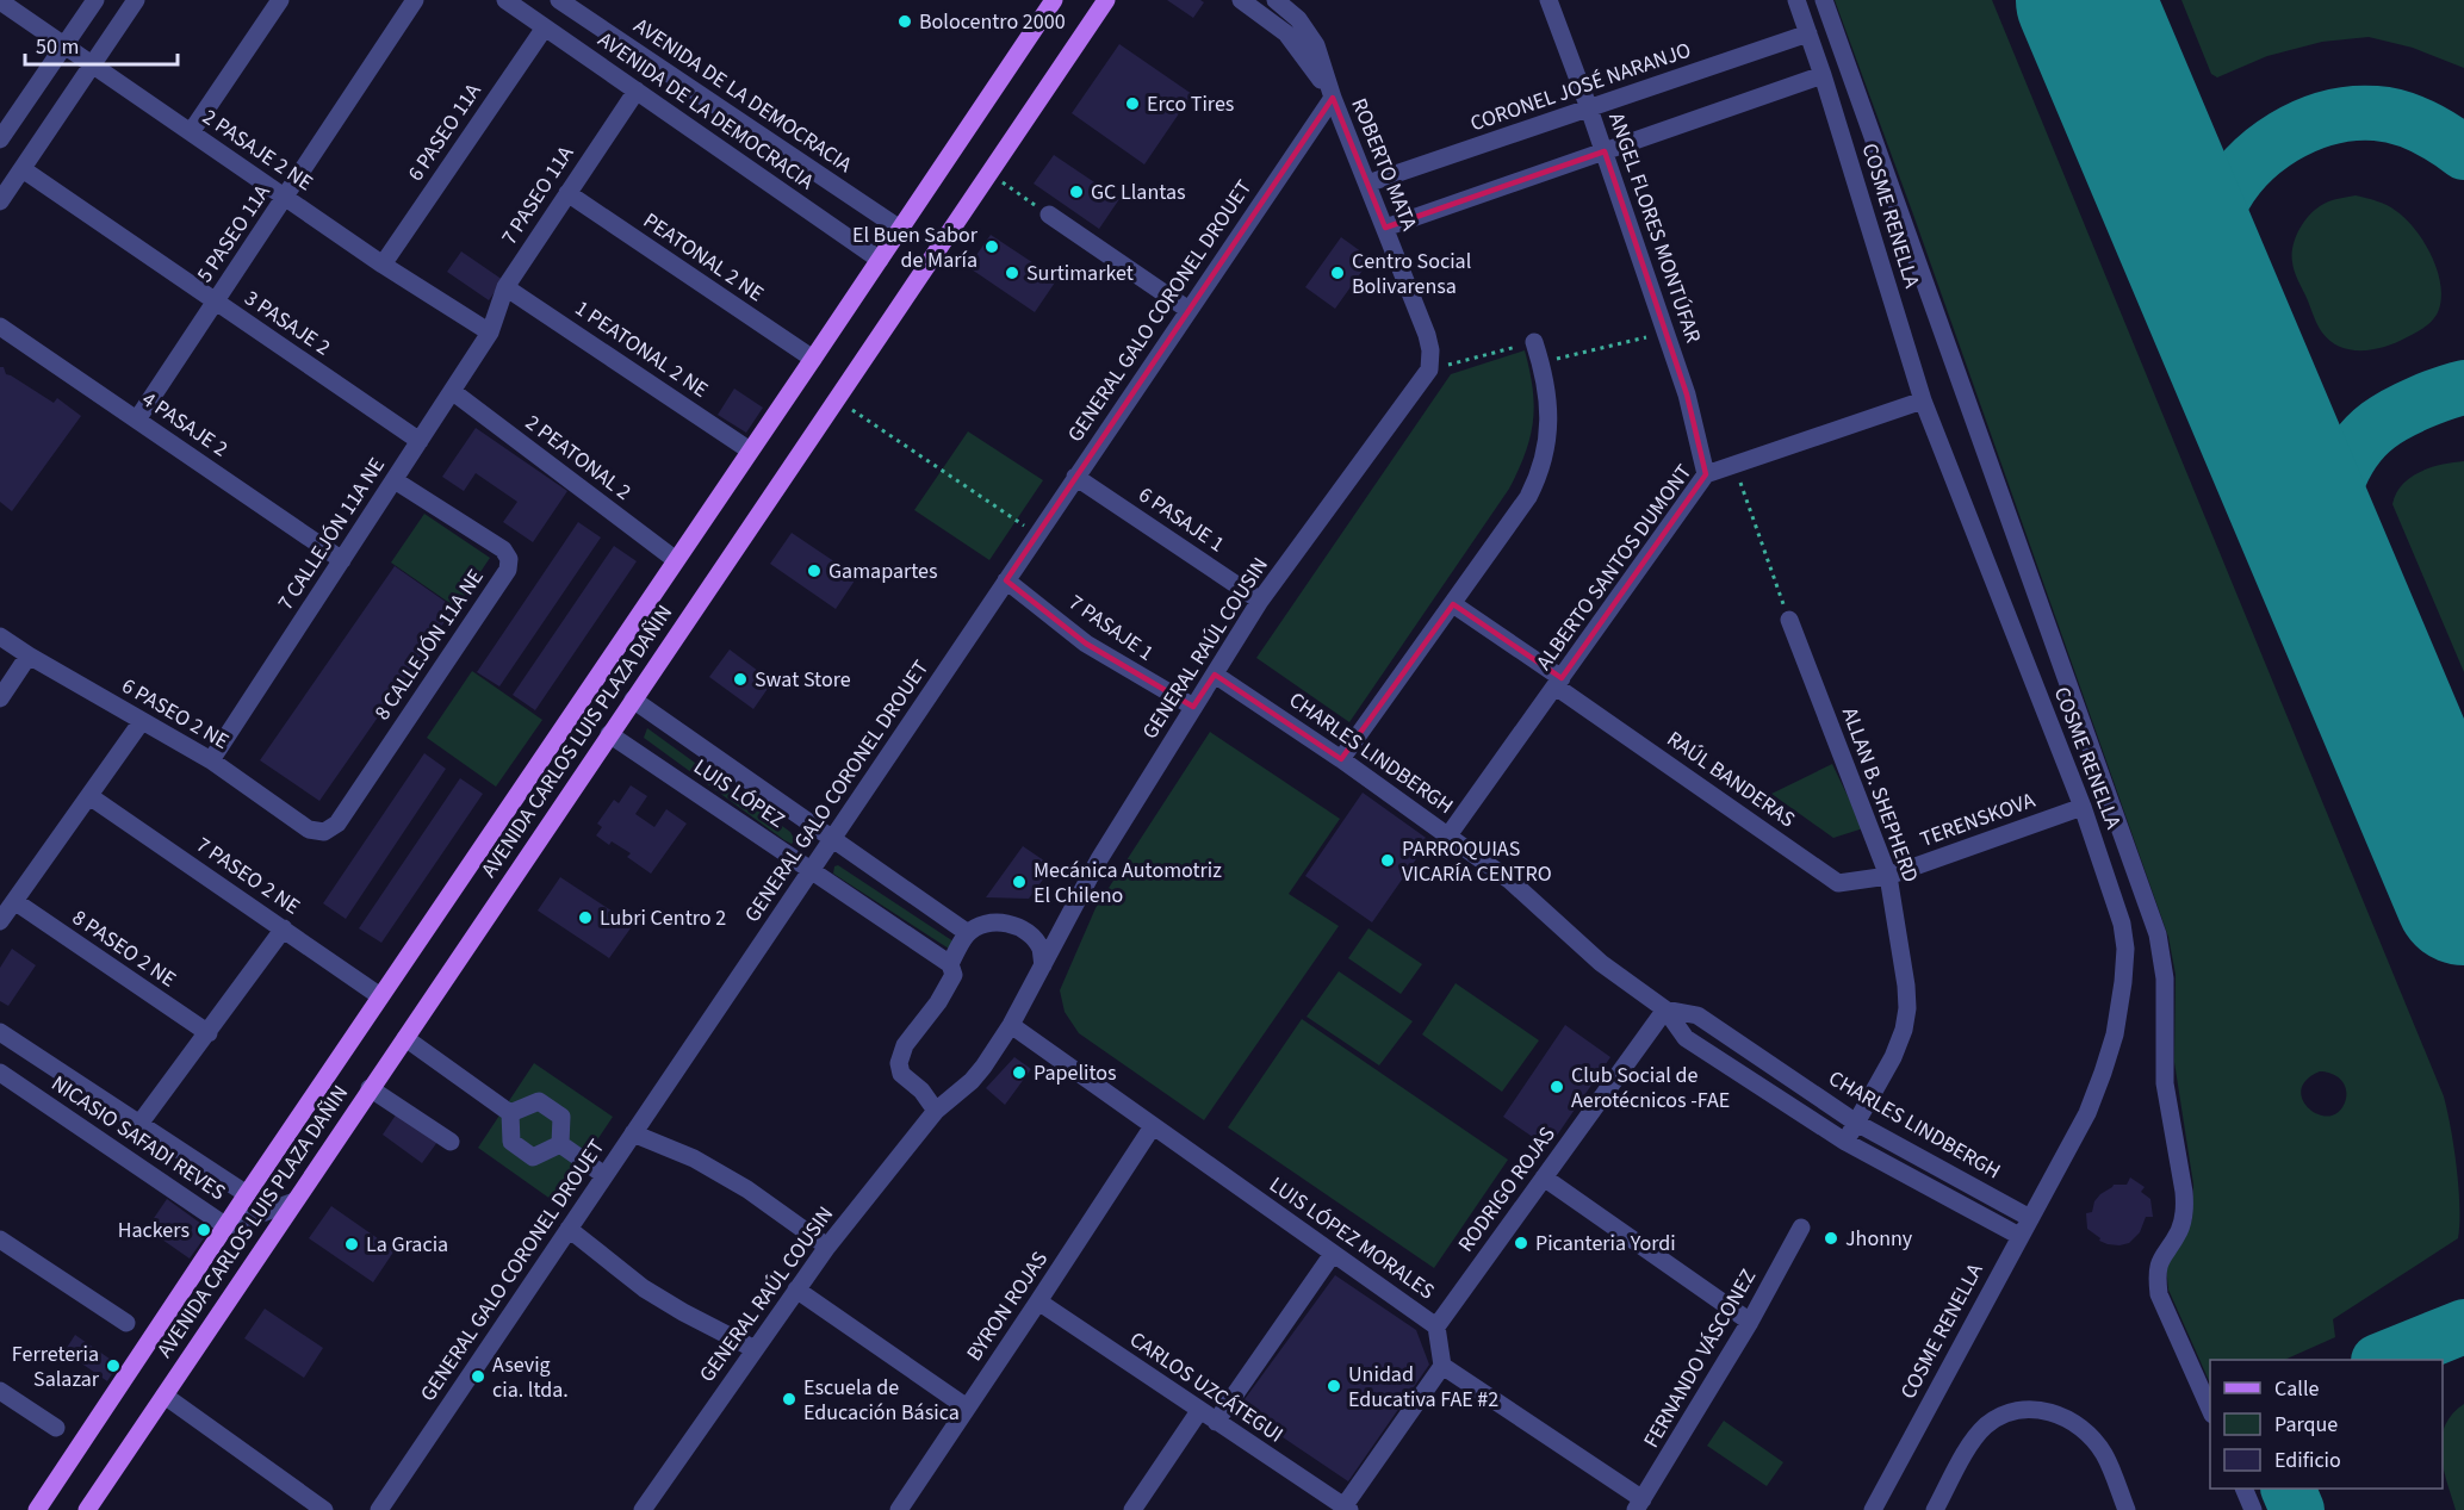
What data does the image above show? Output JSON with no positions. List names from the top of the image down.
{
  "streets": {
    "main road": ["AVENIDA CARLOS LUIS PLAZA DAÑIN"],
    "street": [
      "CORONEL JOSÉ NARANJO",
      "AVENIDA DE LA DEMOCRACIA",
      "6 PASEO 11A",
      "2 PASAJE 2 NE",
      "ROBERTO MATA",
      "7 PASEO 11A",
      "COSME RENELLA",
      "ANGEL FLORES MONTÚFAR",
      "5 PASEO 11A",
      "PEATONAL 2 NE",
      "GENERAL GALO CORONEL DROUET",
      "3 PASAJE 2",
      "1 PEATONAL 2 NE",
      "4 PASAJE 2",
      "2 PEATONAL 2",
      "6 PASAJE 1",
      "7 CALLEJÓN 11A NE",
      "ALBERTO SANTOS DUMONT",
      "7 PASAJE 1",
      "8 CALLEJÓN 11A NE",
      "GENERAL RAÚL COUSIN",
      "6 PASEO 2 NE",
      "CHARLES LINDBERGH",
      "RAÚL BANDERAS",
      "LUIS LÓPEZ",
      "ALLAN B. SHEPHERD",
      "TERENSKOVA",
      "7 PASEO 2 NE",
      "8 PASEO 2 NE",
      "NICASIO SAFADI REVES",
      "RODRIGO ROJAS",
      "LUIS LÓPEZ MORALES",
      "BYRON ROJAS",
      "FERNANDO VÁSCONEZ",
      "CARLOS UZCÁTEGUI"
    ]
  },
  "crossings": [
    ["CORONEL JOSÉ NARANJO", "ROBERTO MATA"],
    ["CORONEL JOSÉ NARANJO", "COSME RENELLA"],
    ["CORONEL JOSÉ NARANJO", "ANGEL FLORES MONTÚFAR"],
    ["AVENIDA DE LA DEMOCRACIA", "6 PASEO 11A"],
    ["AVENIDA DE LA DEMOCRACIA", "7 PASEO 11A"],
    ["AVENIDA DE LA DEMOCRACIA", "AVENIDA CARLOS LUIS PLAZA DAÑIN"],
    ["6 PASEO 11A", "2 PASAJE 2 NE"],
    ["2 PASAJE 2 NE", "7 PASEO 11A"],
    ["2 PASAJE 2 NE", "5 PASEO 11A"],
    ["2 PASAJE 2 NE", "7 CALLEJÓN 11A NE"],
    ["ROBERTO MATA", "GENERAL GALO CORONEL DROUET"],
    ["ROBERTO MATA", "GENERAL RAÚL COUSIN"],
    ["7 PASEO 11A", "PEATONAL 2 NE"],
    ["7 PASEO 11A", "1 PEATONAL 2 NE"],
    ["7 PASEO 11A", "7 CALLEJÓN 11A NE"],
    ["COSME RENELLA", "ALBERTO SANTOS DUMONT"],
    ["COSME RENELLA", "CHARLES LINDBERGH"],
    ["COSME RENELLA", "TERENSKOVA"],
    ["ANGEL FLORES MONTÚFAR", "ALBERTO SANTOS DUMONT"],
    ["5 PASEO 11A", "3 PASAJE 2"],
    ["5 PASEO 11A", "4 PASAJE 2"],
    ["PEATONAL 2 NE", "AVENIDA CARLOS LUIS PLAZA DAÑIN"],
    ["GENERAL GALO CORONEL DROUET", "6 PASAJE 1"],
    ["GENERAL GALO CORONEL DROUET", "7 PASAJE 1"],
    ["GENERAL GALO CORONEL DROUET", "LUIS LÓPEZ"],
    ["3 PASAJE 2", "7 CALLEJÓN 11A NE"],
    ["1 PEATONAL 2 NE", "AVENIDA CARLOS LUIS PLAZA DAÑIN"],
    ["4 PASAJE 2", "7 CALLEJÓN 11A NE"],
    ["2 PEATONAL 2", "7 CALLEJÓN 11A NE"],
    ["2 PEATONAL 2", "AVENIDA CARLOS LUIS PLAZA DAÑIN"],
    ["6 PASAJE 1", "GENERAL RAÚL COUSIN"],
    ["7 CALLEJÓN 11A NE", "8 CALLEJÓN 11A NE"],
    ["7 CALLEJÓN 11A NE", "6 PASEO 2 NE"],
    ["ALBERTO SANTOS DUMONT", "CHARLES LINDBERGH"],
    ["ALBERTO SANTOS DUMONT", "RAÚL BANDERAS"],
    ["7 PASAJE 1", "GENERAL RAÚL COUSIN"],
    ["8 CALLEJÓN 11A NE", "6 PASEO 2 NE"],
    ["GENERAL RAÚL COUSIN", "CHARLES LINDBERGH"],
    ["GENERAL RAÚL COUSIN", "LUIS LÓPEZ MORALES"],
    ["AVENIDA CARLOS LUIS PLAZA DAÑIN", "LUIS LÓPEZ"],
    ["AVENIDA CARLOS LUIS PLAZA DAÑIN", "7 PASEO 2 NE"],
    ["AVENIDA CARLOS LUIS PLAZA DAÑIN", "NICASIO SAFADI REVES"],
    ["CHARLES LINDBERGH", "ALLAN B. SHEPHERD"],
    ["CHARLES LINDBERGH", "RODRIGO ROJAS"],
    ["RAÚL BANDERAS", "ALLAN B. SHEPHERD"],
    ["RAÚL BANDERAS", "TERENSKOVA"],
    ["ALLAN B. SHEPHERD", "TERENSKOVA"],
    ["RODRIGO ROJAS", "LUIS LÓPEZ MORALES"],
    ["LUIS LÓPEZ MORALES", "BYRON ROJAS"],
    ["BYRON ROJAS", "CARLOS UZCÁTEGUI"]
  ],
  "places": [
    "Bolocentro 2000",
    "Erco Tires",
    "GC Llantas",
    "El Buen Sabor de María",
    "Surtimarket",
    "Centro Social Bolivarensa",
    "Gamapartes",
    "Swat Store",
    "PARROQUIAS VICARÍA CENTRO",
    "Mecánica Automotriz El Chileno",
    "Lubri Centro 2",
    "Papelitos",
    "Club Social de Aerotécnicos -FAE",
    "Hackers",
    "Jhonny",
    "Picanteria Yordi",
    "La Gracia",
    "Ferreteria Salazar",
    "Asevig cia. ltda.",
    "Unidad Educativa FAE #2",
    "Escuela de Educación Básica"
  ],
  "legend": ["Calle", "Parque", "Edificio"],
  "scale_bar": "50 m"
}
